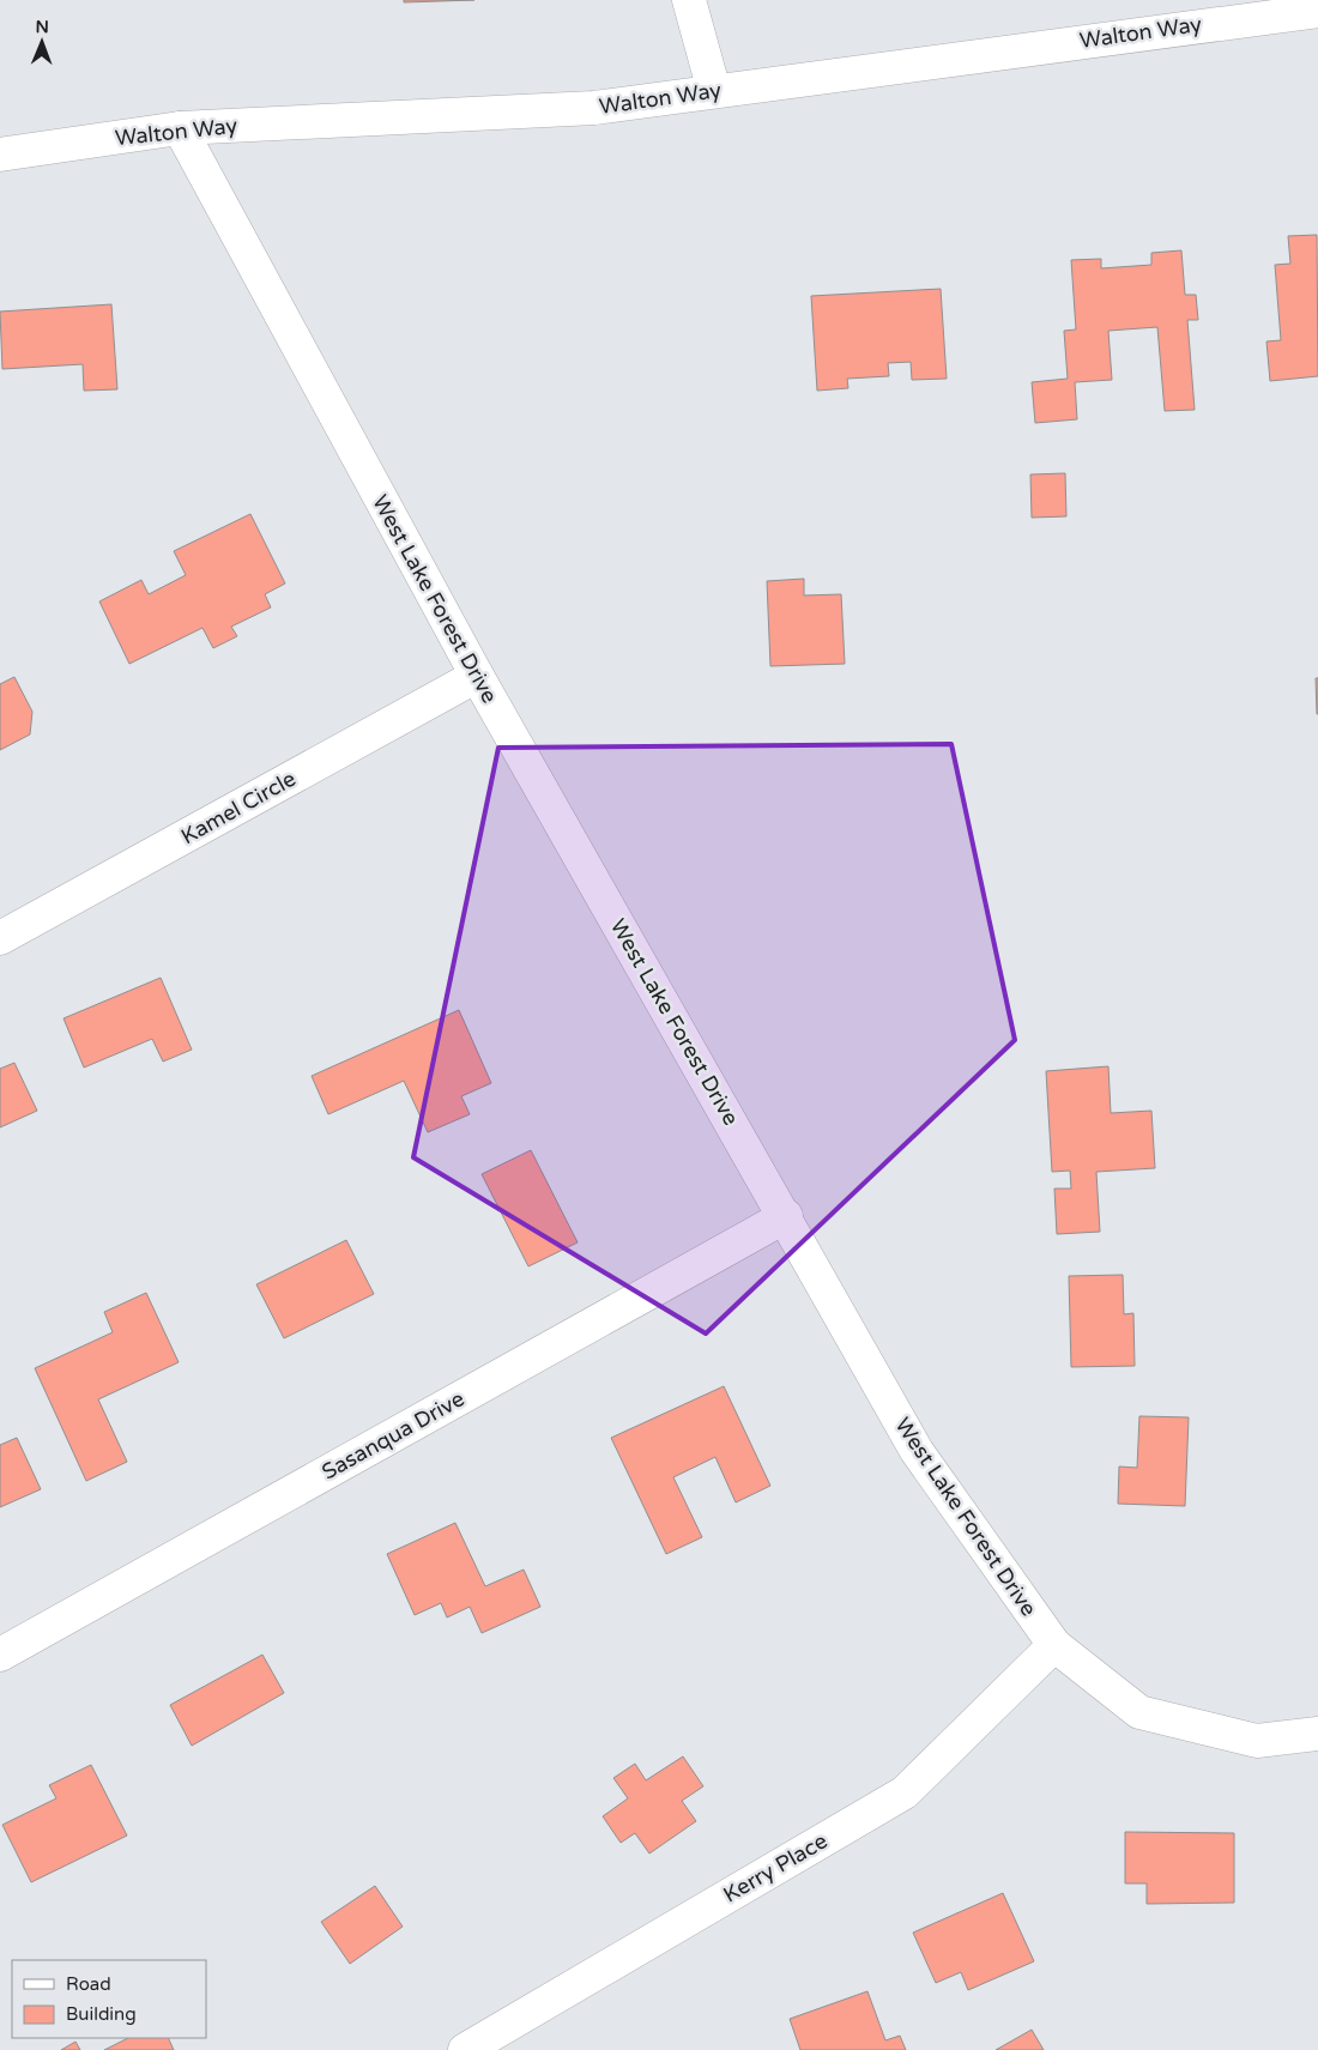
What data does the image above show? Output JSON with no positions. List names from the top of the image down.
{
  "streets": {
    "street": [
      "Walton Way",
      "West Lake Forest Drive",
      "Kamel Circle",
      "Sasanqua Drive",
      "Kerry Place"
    ]
  },
  "crossings": [
    ["Walton Way", "West Lake Forest Drive"],
    ["West Lake Forest Drive", "Kamel Circle"],
    ["West Lake Forest Drive", "Sasanqua Drive"],
    ["West Lake Forest Drive", "Kerry Place"]
  ],
  "legend": ["Road", "Building"],
  "north": "top"
}
